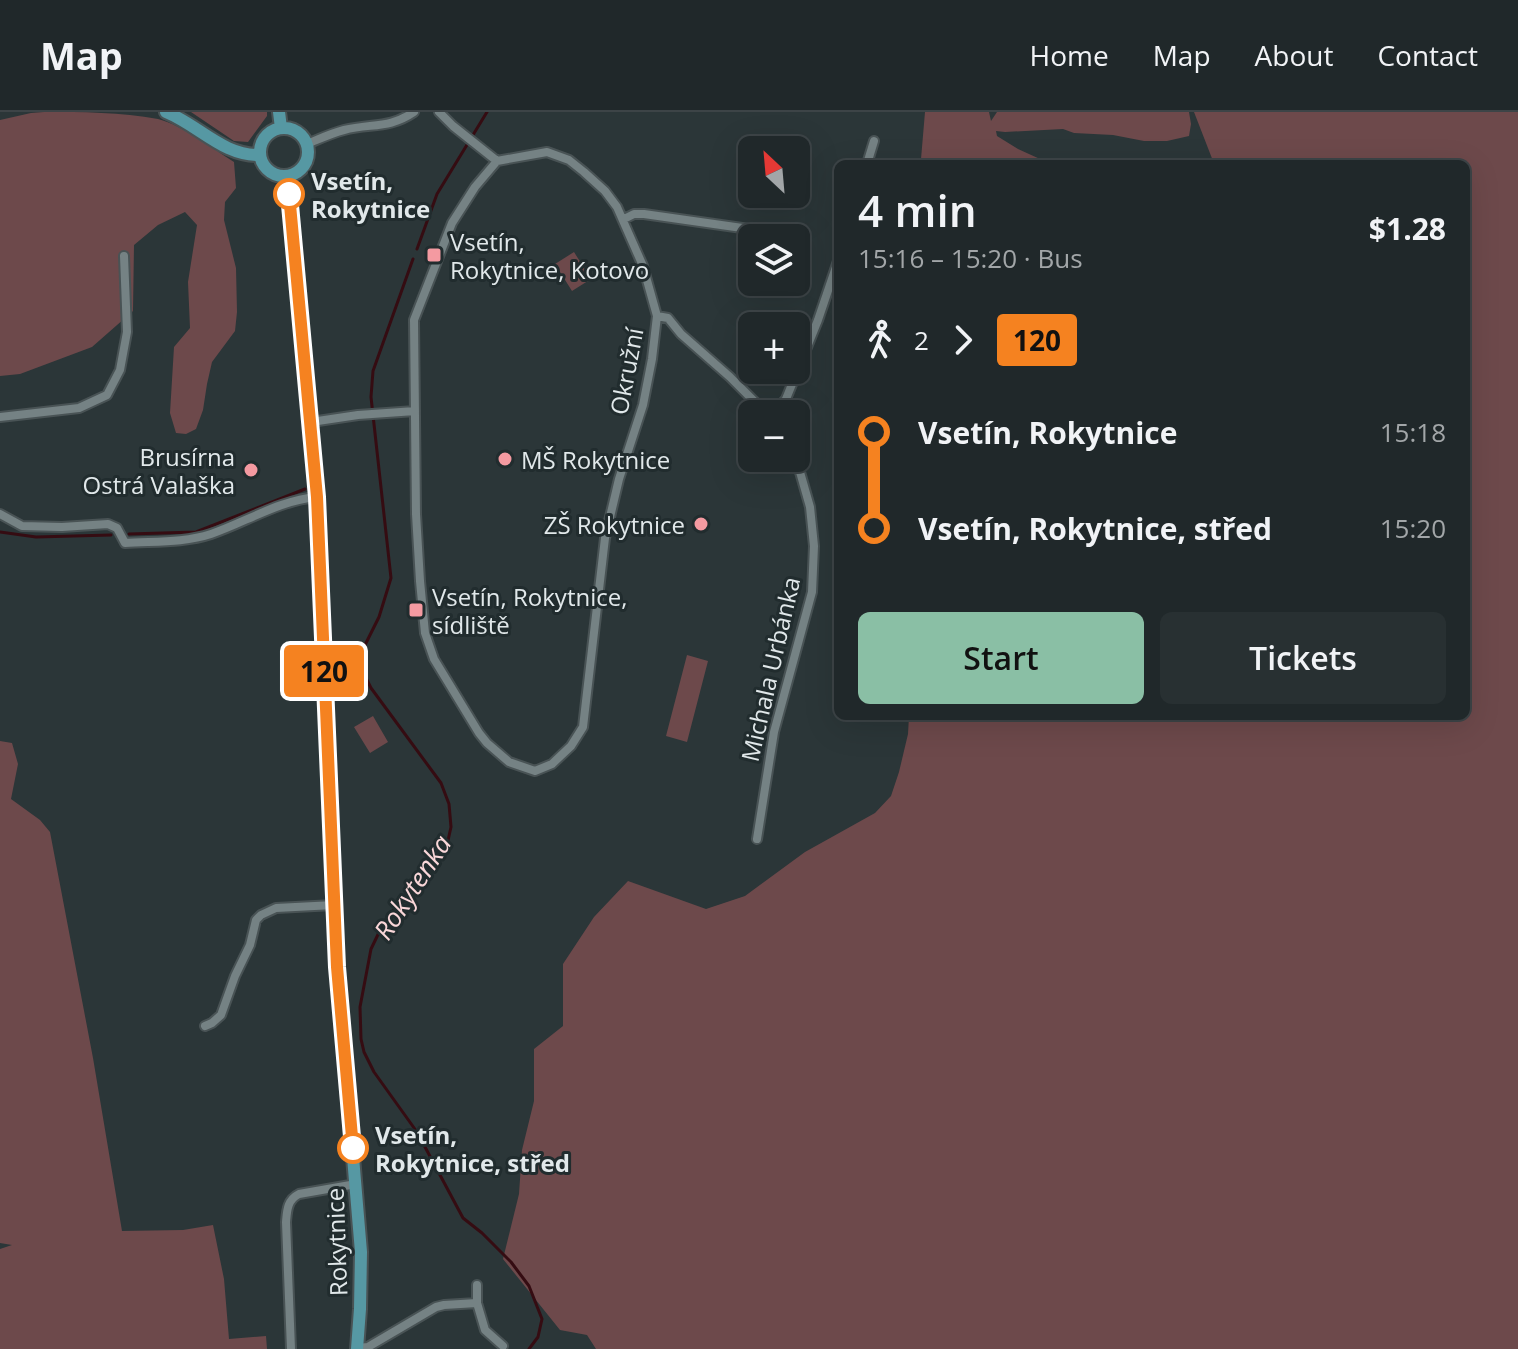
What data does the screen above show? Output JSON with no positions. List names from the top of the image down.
{
  "streets": {
    "main road": ["Rokytnice"],
    "street": ["Okružní", "Michala Urbánka"]
  },
  "water": ["Rokytenka"],
  "places": {
    "other": [
      "Vsetín, Rokytnice",
      "MŠ Rokytnice",
      "Brusírna Ostrá Valaška",
      "ZŠ Rokytnice",
      "Vsetín, Rokytnice, střed"
    ],
    "transit": ["Vsetín, Rokytnice, Kotovo", "Vsetín, Rokytnice, sídliště"]
  },
  "lines": ["bus line 120"],
  "north": "top left",
  "page": {
    "header": "Map",
    "nav": [
      "Home",
      "Map",
      "About",
      "Contact"
    ],
    "on_map": "120",
    "map_buttons": ["+", "−"],
    "heading": ["4 min", "15:16 – 15:20 · Bus", "$1.28"],
    "legs": ["2", "120"],
    "list": [
      {
        "name": "Vsetín, Rokytnice",
        "value": "15:18"
      },
      {
        "name": "Vsetín, Rokytnice, střed",
        "value": "15:20"
      }
    ],
    "buttons": ["Start", "Tickets"]
  }
}
